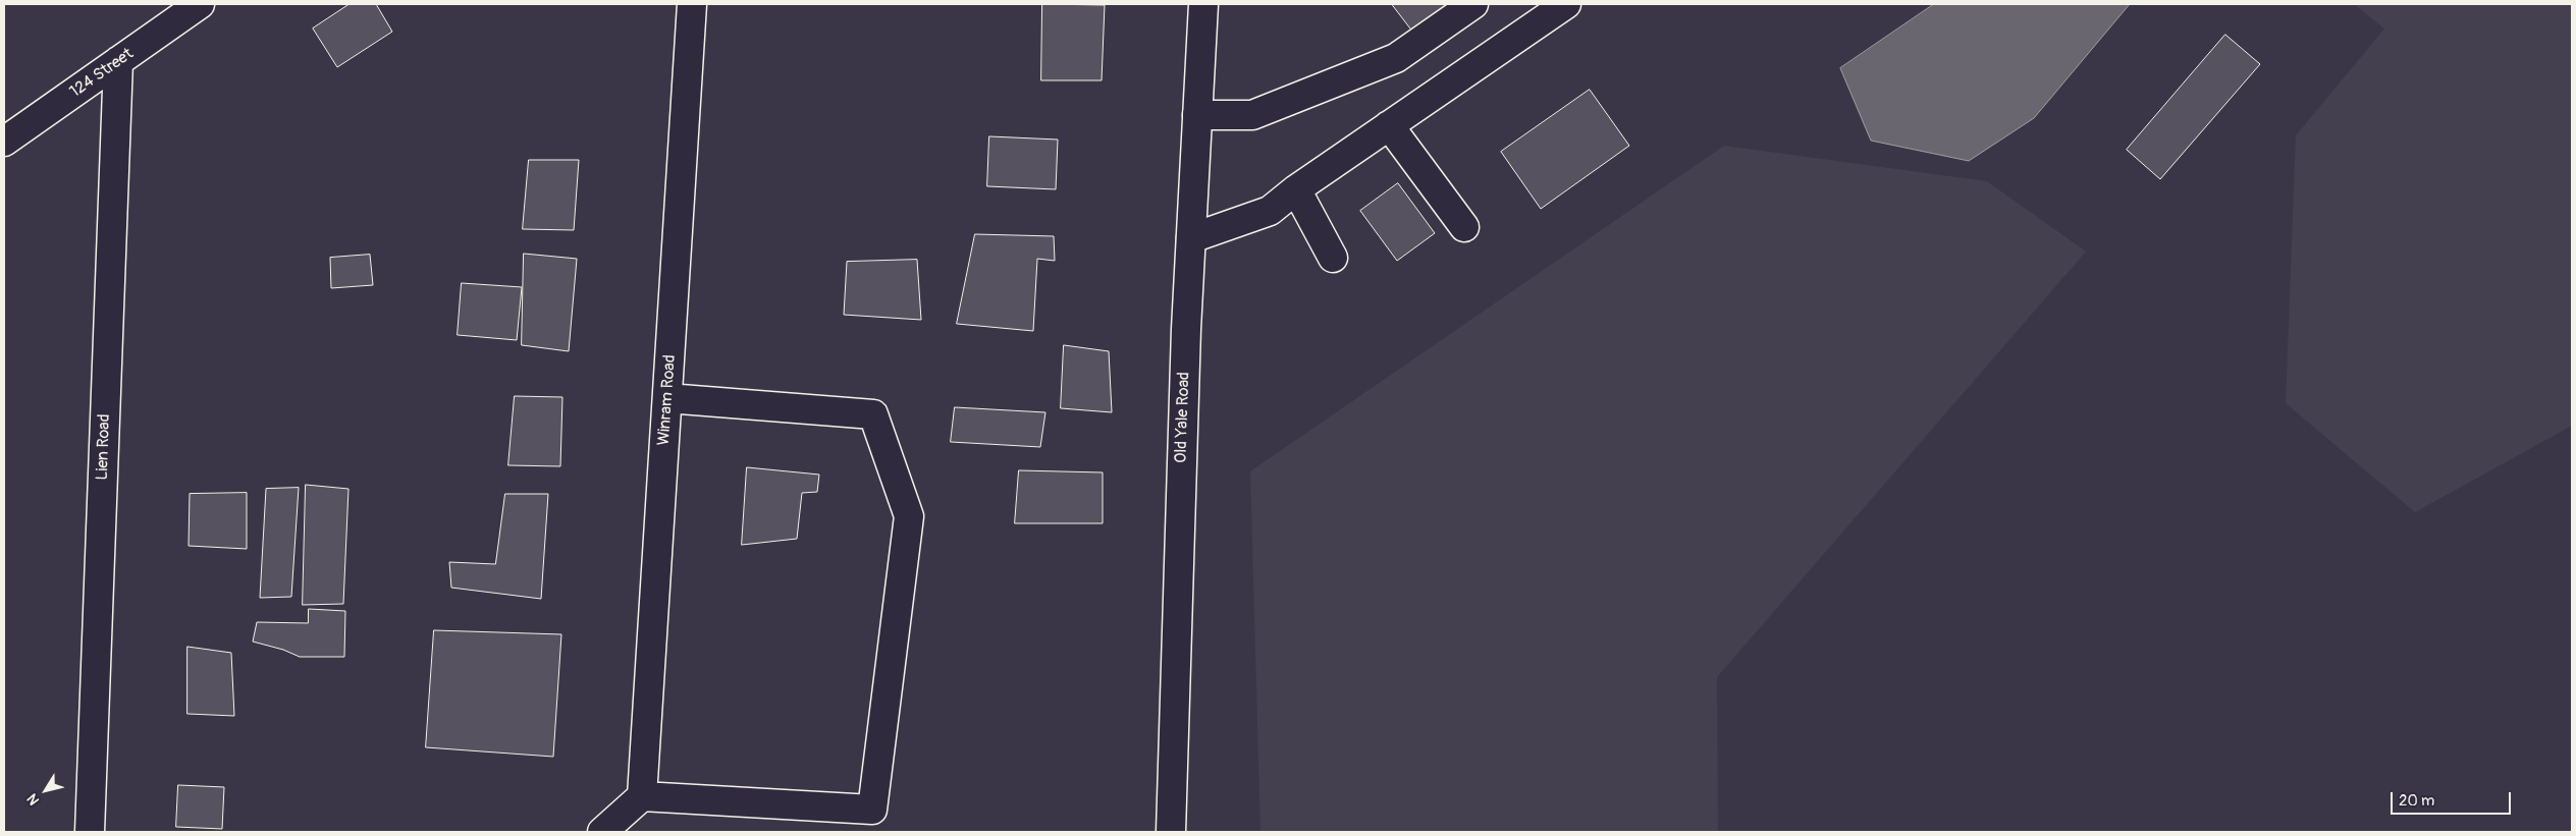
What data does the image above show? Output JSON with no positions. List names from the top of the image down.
{
  "streets": {
    "street": [
      "124 Street",
      "Winram Road",
      "Old Yale Road",
      "Lien Road"
    ]
  },
  "crossings": [
    ["124 Street", "Lien Road"]
  ],
  "scale_bar": "20 m",
  "north": "bottom left"
}
